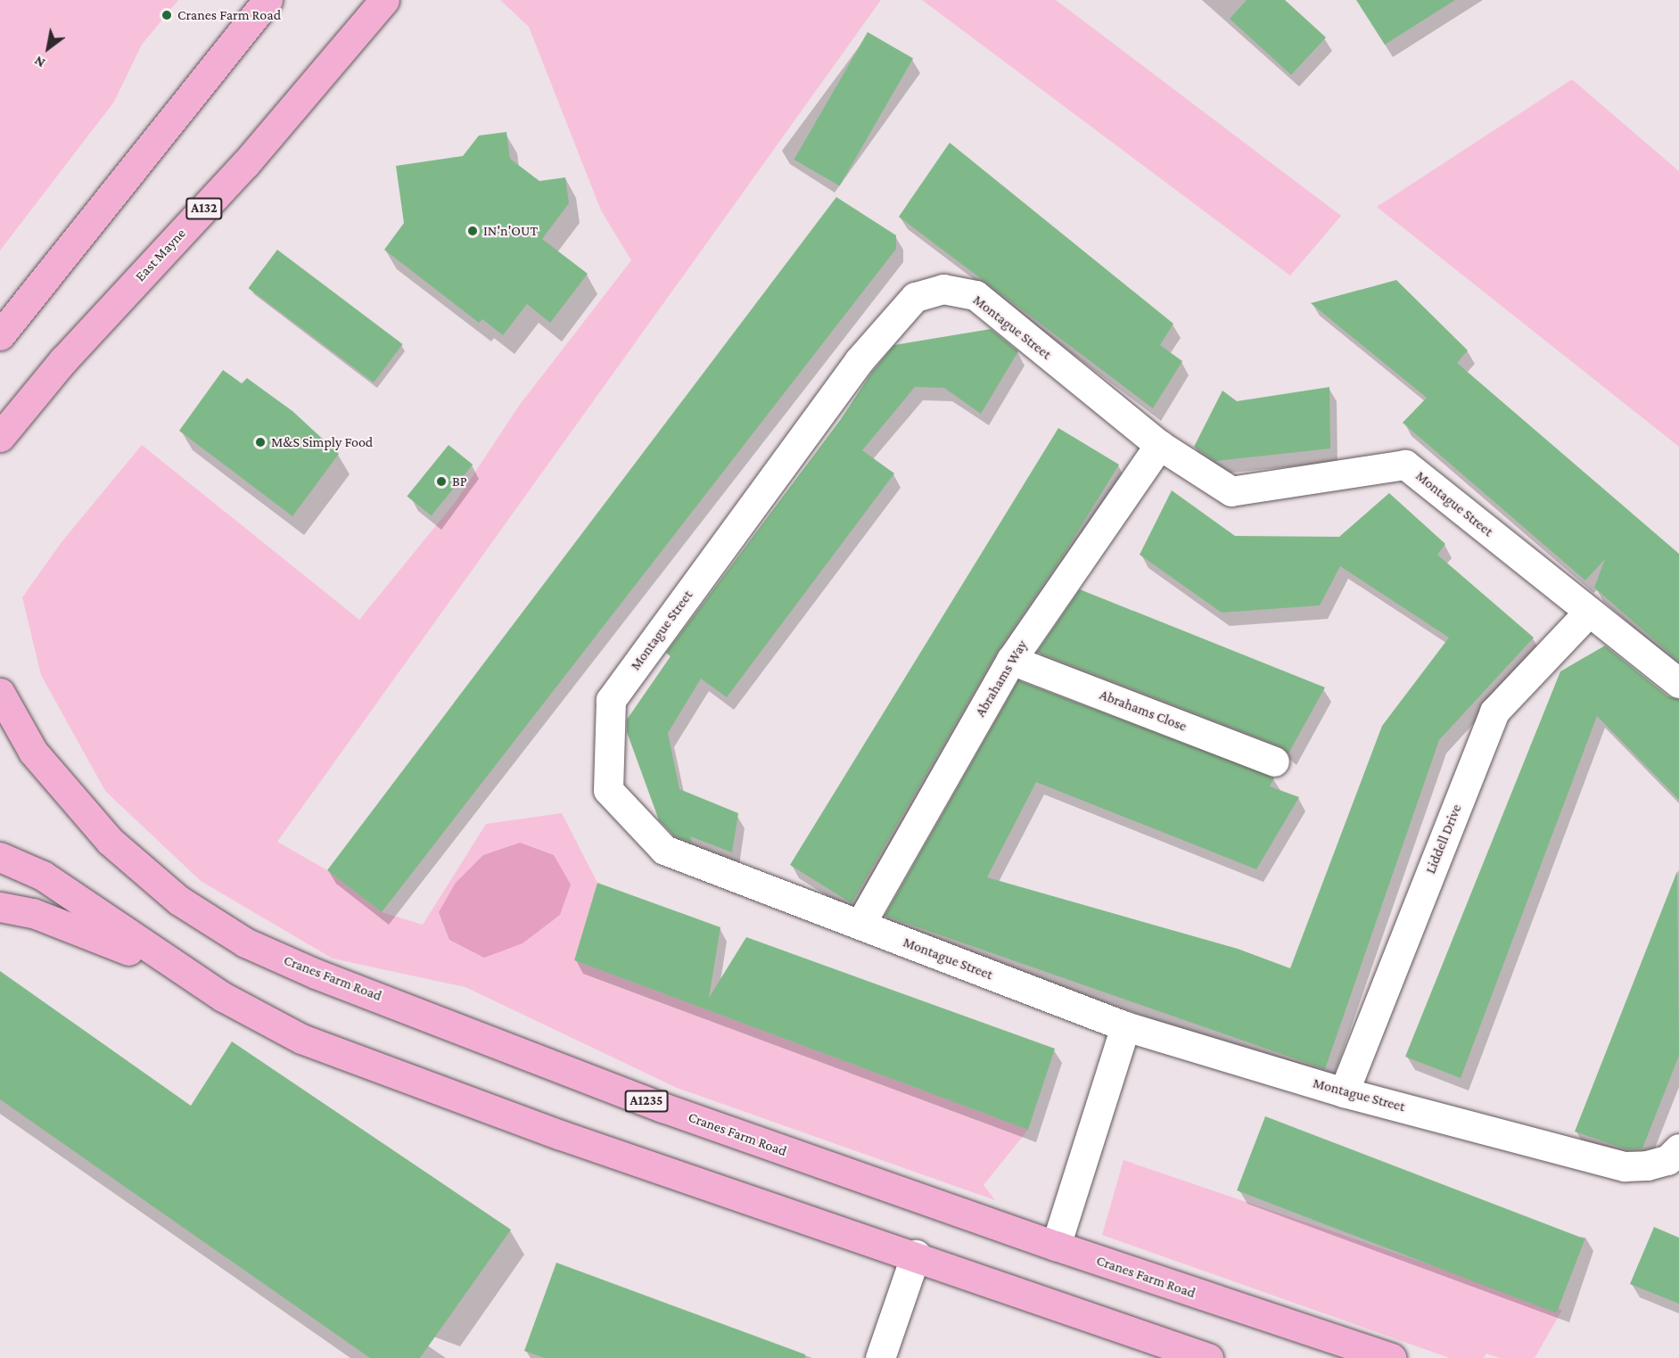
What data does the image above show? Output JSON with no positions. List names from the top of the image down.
{
  "streets": {
    "main road": [
      "A132",
      "East Mayne",
      "Cranes Farm Road",
      "A1235"
    ],
    "street": [
      "Montague Street",
      "Abrahams Way",
      "Abrahams Close",
      "Liddell Drive"
    ]
  },
  "crossings": [
    ["Montague Street", "Abrahams Way"],
    ["Montague Street", "Liddell Drive"],
    ["Abrahams Way", "Abrahams Close"]
  ],
  "places": [
    "Cranes Farm Road",
    "IN'n'OUT",
    "M&S Simply Food",
    "BP"
  ],
  "north": "bottom left"
}
